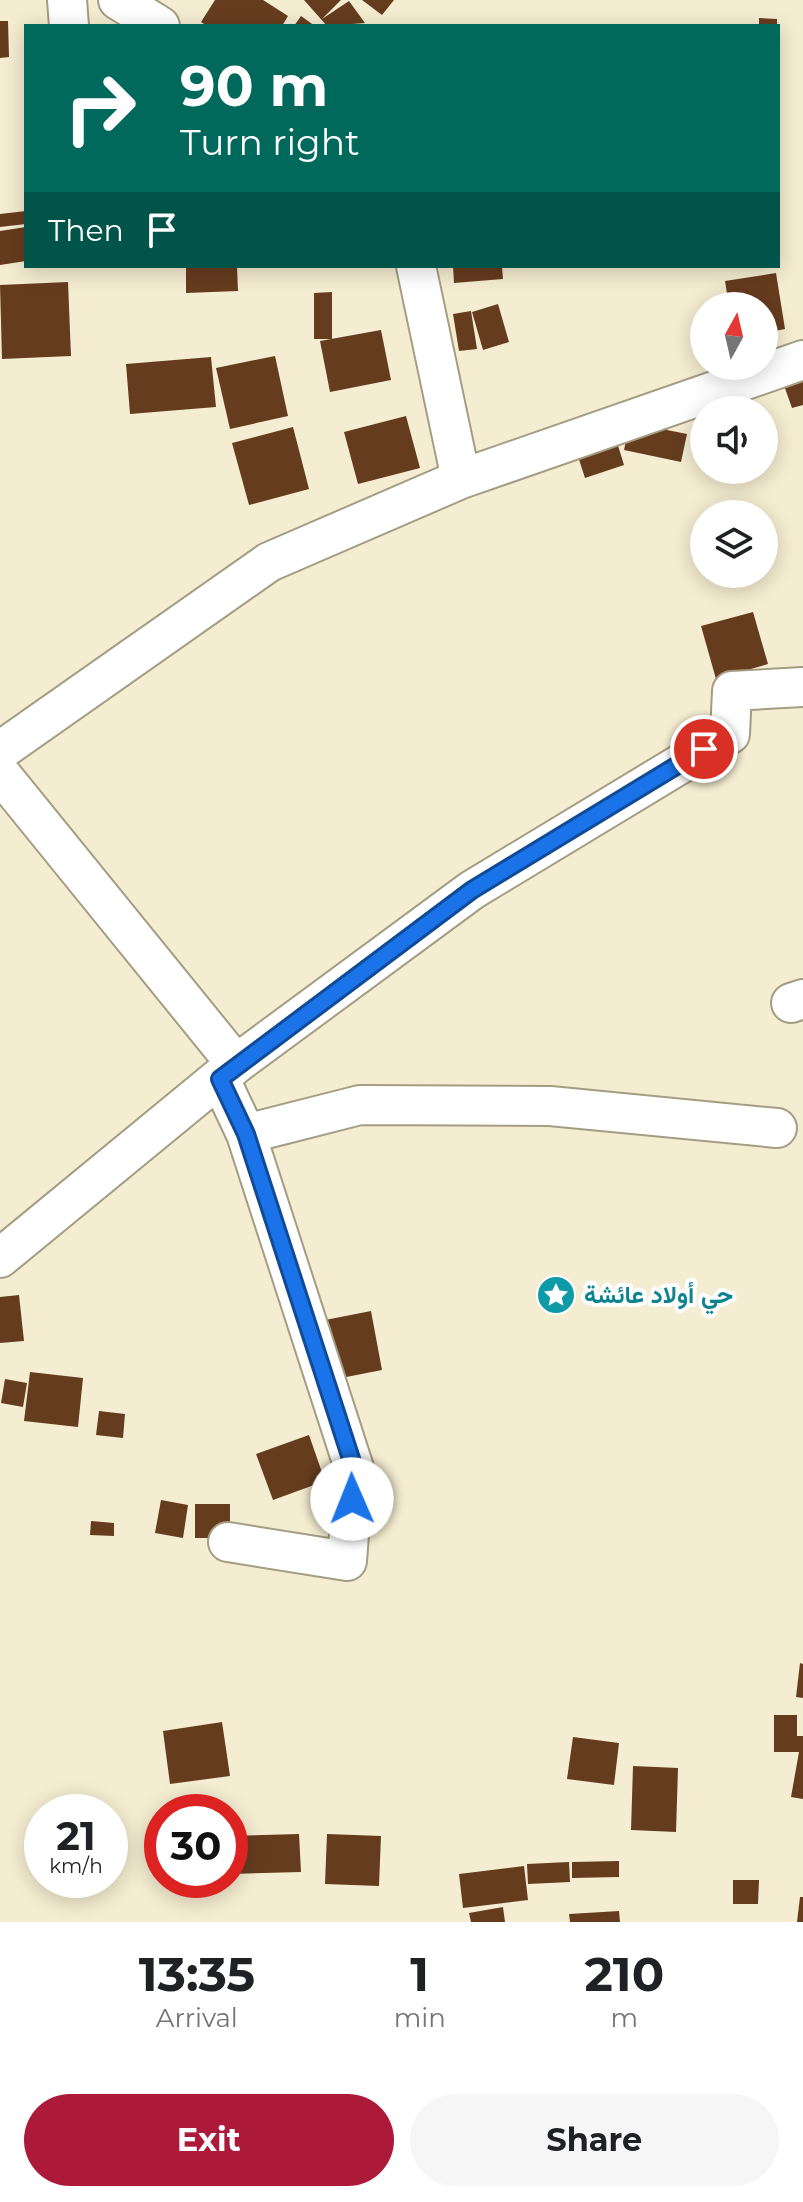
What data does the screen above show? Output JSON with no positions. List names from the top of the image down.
{
  "places": {
    "place": ["حي أولاد عائشة"]
  },
  "north": "top",
  "page": {
    "turn": ["90 m", "Turn right"],
    "then": "Then",
    "speed": "21 km/h",
    "limit": "30",
    "eta": [
      "13:35",
      "Arrival",
      "1",
      "min",
      "210",
      "m"
    ],
    "buttons": ["Exit", "Share"]
  }
}
